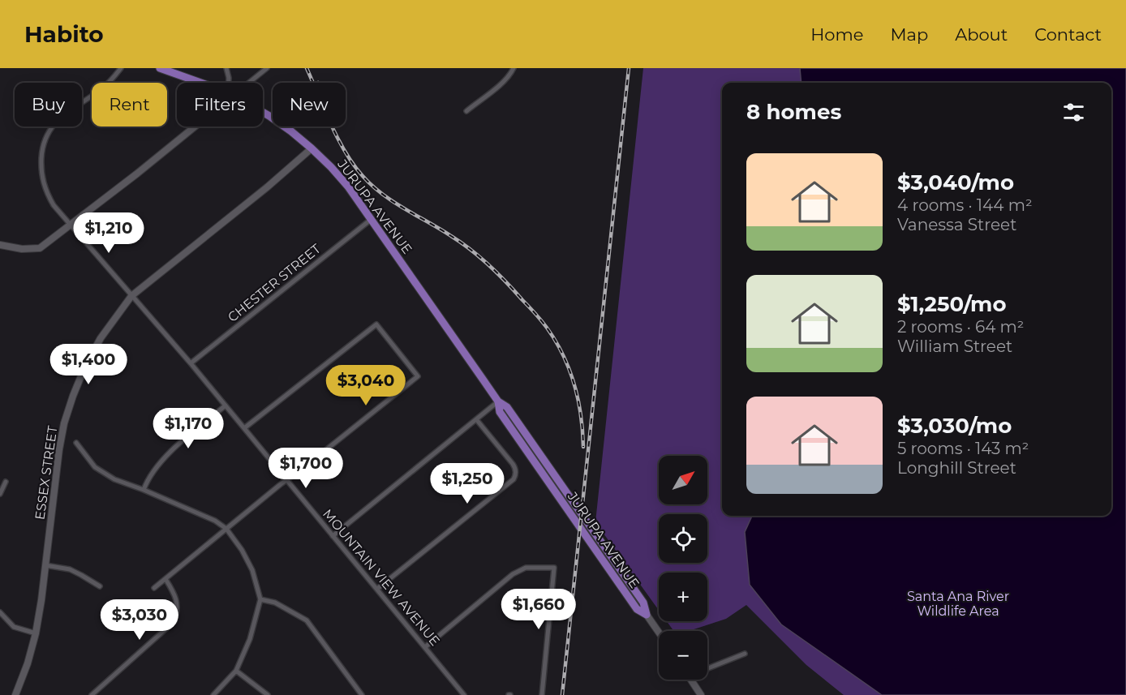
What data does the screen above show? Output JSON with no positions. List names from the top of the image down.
{
  "streets": {
    "main road": ["JURUPA AVENUE"],
    "street": ["CHESTER STREET", "ESSEX STREET", "MOUNTAIN VIEW AVENUE"]
  },
  "crossings": [
    ["JURUPA AVENUE", "CHESTER STREET"],
    ["JURUPA AVENUE", "ESSEX STREET"],
    ["CHESTER STREET", "MOUNTAIN VIEW AVENUE"],
    ["ESSEX STREET", "MOUNTAIN VIEW AVENUE"]
  ],
  "parks": ["Santa Ana River Wildlife Area"],
  "north": "top right",
  "page": {
    "header": "Habito",
    "nav": [
      "Home",
      "Map",
      "About",
      "Contact"
    ],
    "chip": [
      "Buy",
      "Rent",
      "Filters",
      "New"
    ],
    "heading": "8 homes",
    "list": [
      {
        "name": "$3,040/mo",
        "note": "4 rooms · 144 m² · Vanessa Street"
      },
      {
        "name": "$1,250/mo",
        "note": "2 rooms · 64 m² · William Street"
      },
      {
        "name": "$3,030/mo",
        "note": "5 rooms · 143 m² · Longhill Street"
      }
    ],
    "price": [
      "$1,210",
      "$1,400",
      "$3,040",
      "$1,170",
      "$1,700",
      "$1,250",
      "$1,660",
      "$3,030"
    ],
    "map_buttons": ["+", "−"]
  }
}
